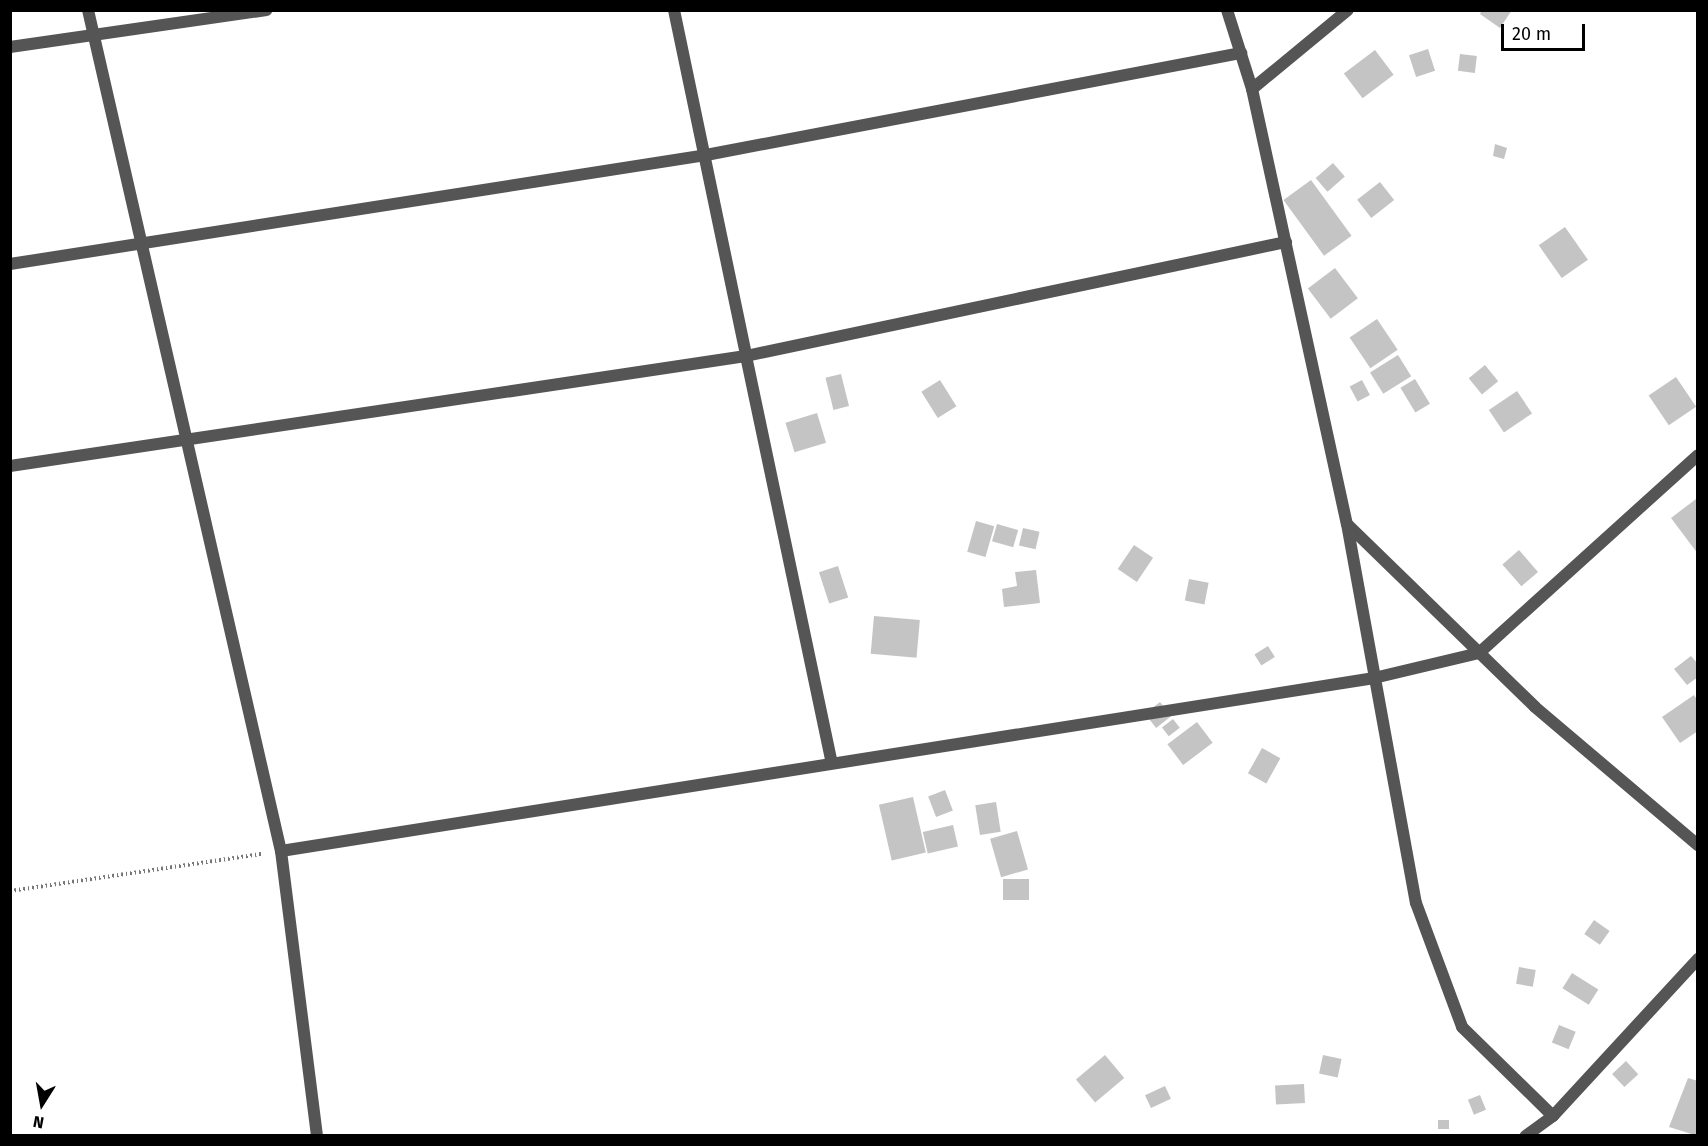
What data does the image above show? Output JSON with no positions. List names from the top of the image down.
{
  "scale_bar": "20 m",
  "north": "bottom"
}
